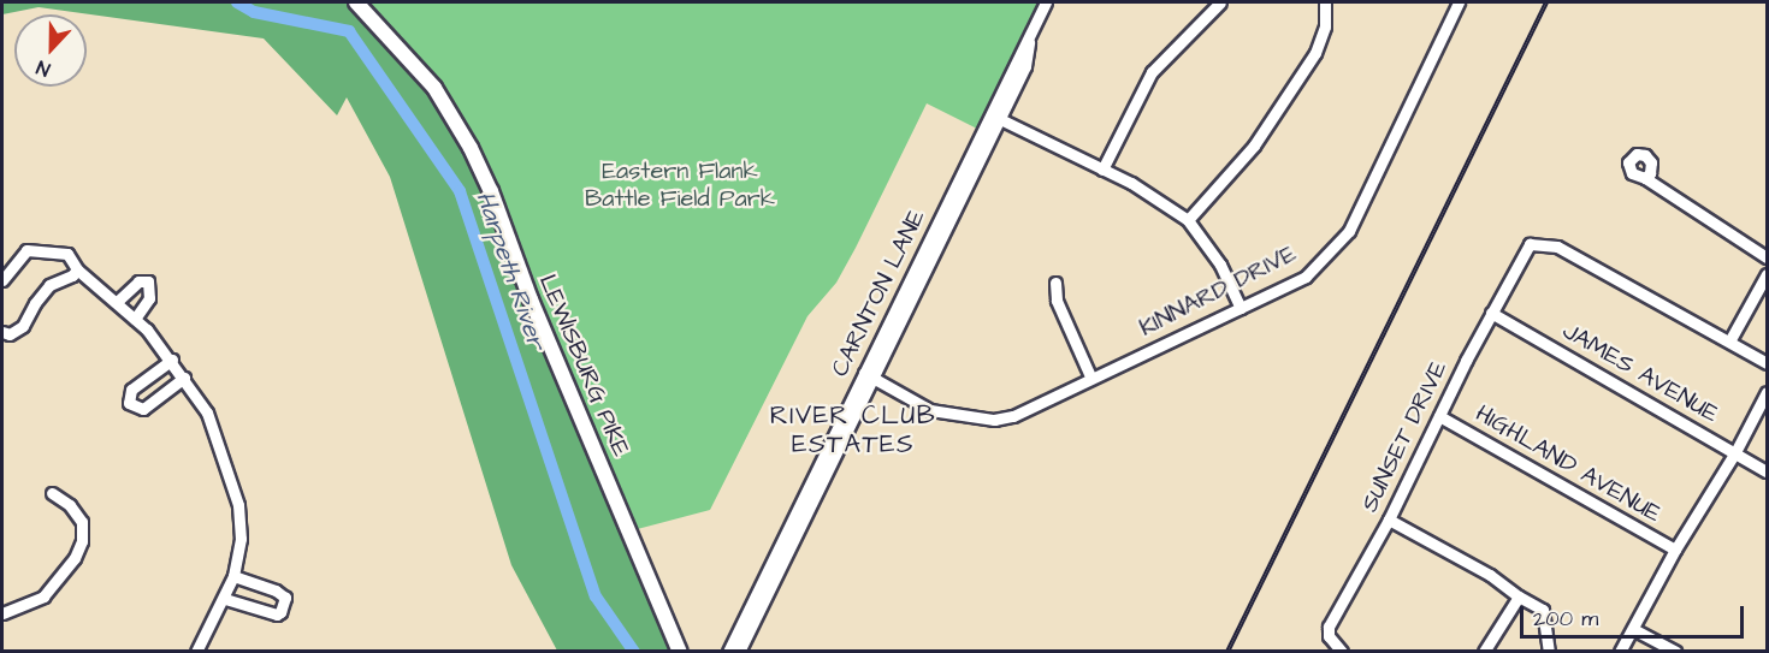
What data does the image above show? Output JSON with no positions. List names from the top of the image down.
{
  "streets": {
    "main road": ["LEWISBURG PIKE"],
    "street": [
      "KINNARD DRIVE",
      "CARNTON LANE",
      "JAMES AVENUE",
      "SUNSET DRIVE",
      "HIGHLAND AVENUE"
    ]
  },
  "crossings": [
    ["KINNARD DRIVE", "CARNTON LANE"],
    ["JAMES AVENUE", "SUNSET DRIVE"],
    ["SUNSET DRIVE", "HIGHLAND AVENUE"]
  ],
  "districts": ["RIVER CLUB ESTATES"],
  "water": ["Harpeth River"],
  "parks": ["Eastern Flank Battle Field Park"],
  "scale_bar": "200 m",
  "north": "bottom"
}
